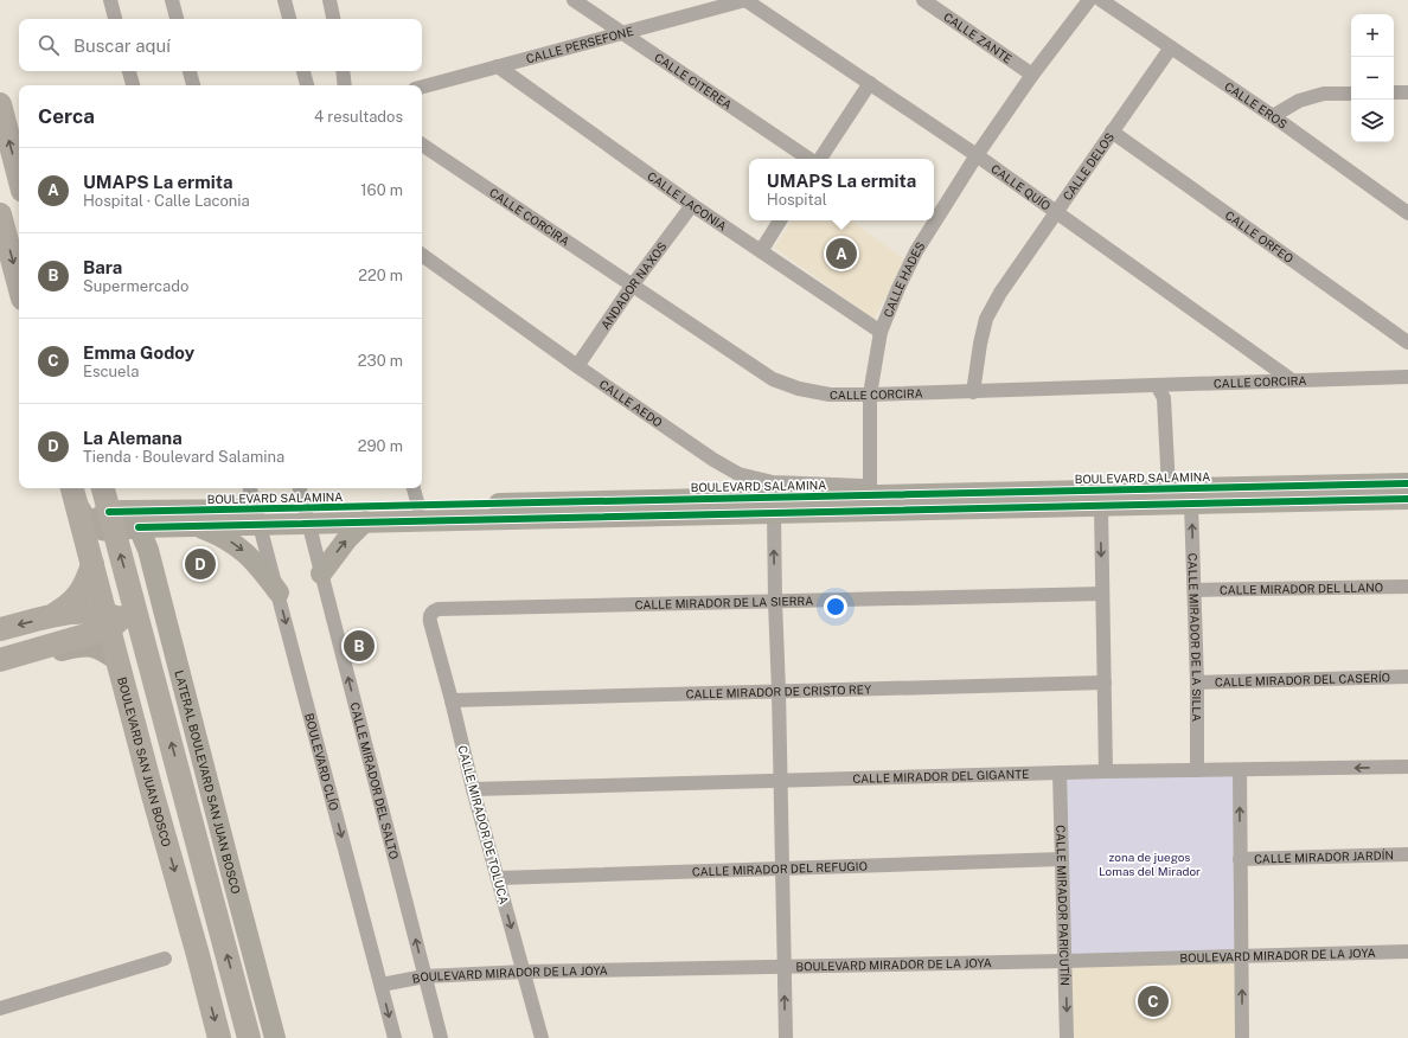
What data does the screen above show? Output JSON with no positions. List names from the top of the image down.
{
  "streets": {
    "main road": ["BOULEVARD SAN JUAN BOSCO"],
    "street": [
      "CALLE ZANTE",
      "CALLE PERSEFONE",
      "CALLE CITEREA",
      "CALLE EROS",
      "CALLE DELOS",
      "CALLE QUÍO",
      "CALLE LACONIA",
      "CALLE CORCIRA",
      "CALLE ORFEO",
      "CALLE HADES",
      "ANDADOR NAXOS",
      "CALLE AEDO",
      "BOULEVARD SALAMINA",
      "CALLE MIRADOR DEL LLANO",
      "CALLE MIRADOR DE LA SIERRA",
      "CALLE MIRADOR DE LA SILLA",
      "CALLE MIRADOR DEL CASERÍO",
      "CALLE MIRADOR DE CRISTO REY",
      "BOULEVARD CLÍO",
      "CALLE MIRADOR DEL GIGANTE",
      "CALLE MIRADOR DEL SALTO",
      "LATERAL BOULEVARD SAN JUAN BOSCO",
      "CALLE MIRADOR DE TOLUCA",
      "CALLE MIRADOR JARDÍN",
      "CALLE MIRADOR DEL REFUGIO",
      "CALLE MIRADOR PARICUTÍN",
      "BOULEVARD MIRADOR DE LA JOYA"
    ]
  },
  "crossings": [
    ["CALLE ZANTE", "CALLE HADES"],
    ["CALLE PERSEFONE", "CALLE CITEREA"],
    ["CALLE PERSEFONE", "CALLE QUÍO"],
    ["CALLE PERSEFONE", "CALLE LACONIA"],
    ["CALLE EROS", "CALLE DELOS"],
    ["CALLE DELOS", "CALLE QUÍO"],
    ["CALLE DELOS", "CALLE CORCIRA"],
    ["CALLE DELOS", "CALLE ORFEO"],
    ["CALLE QUÍO", "CALLE CORCIRA"],
    ["CALLE QUÍO", "CALLE HADES"],
    ["CALLE LACONIA", "CALLE HADES"],
    ["CALLE LACONIA", "ANDADOR NAXOS"],
    ["CALLE CORCIRA", "CALLE HADES"],
    ["CALLE CORCIRA", "ANDADOR NAXOS"],
    ["CALLE HADES", "CALLE AEDO"],
    ["CALLE HADES", "BOULEVARD SALAMINA"],
    ["ANDADOR NAXOS", "CALLE AEDO"],
    ["CALLE AEDO", "BOULEVARD SALAMINA"],
    ["BOULEVARD SALAMINA", "CALLE MIRADOR DE LA SILLA"],
    ["BOULEVARD SALAMINA", "BOULEVARD CLÍO"],
    ["BOULEVARD SALAMINA", "BOULEVARD SAN JUAN BOSCO"],
    ["BOULEVARD SALAMINA", "CALLE MIRADOR DEL SALTO"],
    ["BOULEVARD SALAMINA", "LATERAL BOULEVARD SAN JUAN BOSCO"],
    ["CALLE MIRADOR DEL LLANO", "CALLE MIRADOR DE LA SILLA"],
    ["CALLE MIRADOR DE LA SIERRA", "CALLE MIRADOR DE TOLUCA"],
    ["CALLE MIRADOR DE LA SILLA", "CALLE MIRADOR DEL CASERÍO"],
    ["CALLE MIRADOR DE LA SILLA", "CALLE MIRADOR DEL GIGANTE"],
    ["CALLE MIRADOR DE CRISTO REY", "CALLE MIRADOR DE TOLUCA"],
    ["BOULEVARD CLÍO", "BOULEVARD MIRADOR DE LA JOYA"],
    ["CALLE MIRADOR DEL GIGANTE", "CALLE MIRADOR DE TOLUCA"],
    ["CALLE MIRADOR DEL GIGANTE", "CALLE MIRADOR PARICUTÍN"],
    ["CALLE MIRADOR DEL SALTO", "BOULEVARD MIRADOR DE LA JOYA"],
    ["CALLE MIRADOR DE TOLUCA", "CALLE MIRADOR DEL REFUGIO"],
    ["CALLE MIRADOR DE TOLUCA", "BOULEVARD MIRADOR DE LA JOYA"],
    ["CALLE MIRADOR DEL REFUGIO", "CALLE MIRADOR PARICUTÍN"],
    ["CALLE MIRADOR PARICUTÍN", "BOULEVARD MIRADOR DE LA JOYA"]
  ],
  "one_way": ["BOULEVARD CLÍO", "CALLE MIRADOR DEL SALTO"],
  "parks": ["zona de juegos Lomas del Mirador"],
  "page": {
    "map_buttons": ["+", "−"],
    "search": "Buscar aquí",
    "heading": ["Cerca", "4 resultados"],
    "list": [
      {
        "mark": "A",
        "name": "UMAPS La ermita",
        "note": "Hospital · Calle Laconia",
        "value": "160 m"
      },
      {
        "mark": "B",
        "name": "Bara",
        "note": "Supermercado",
        "value": "220 m"
      },
      {
        "mark": "C",
        "name": "Emma Godoy",
        "note": "Escuela",
        "value": "230 m"
      },
      {
        "mark": "D",
        "name": "La Alemana",
        "note": "Tienda · Boulevard Salamina",
        "value": "290 m"
      }
    ],
    "popup": ["UMAPS La ermita", "Hospital"],
    "pins": [
      "A",
      "D",
      "B",
      "C"
    ]
  }
}
